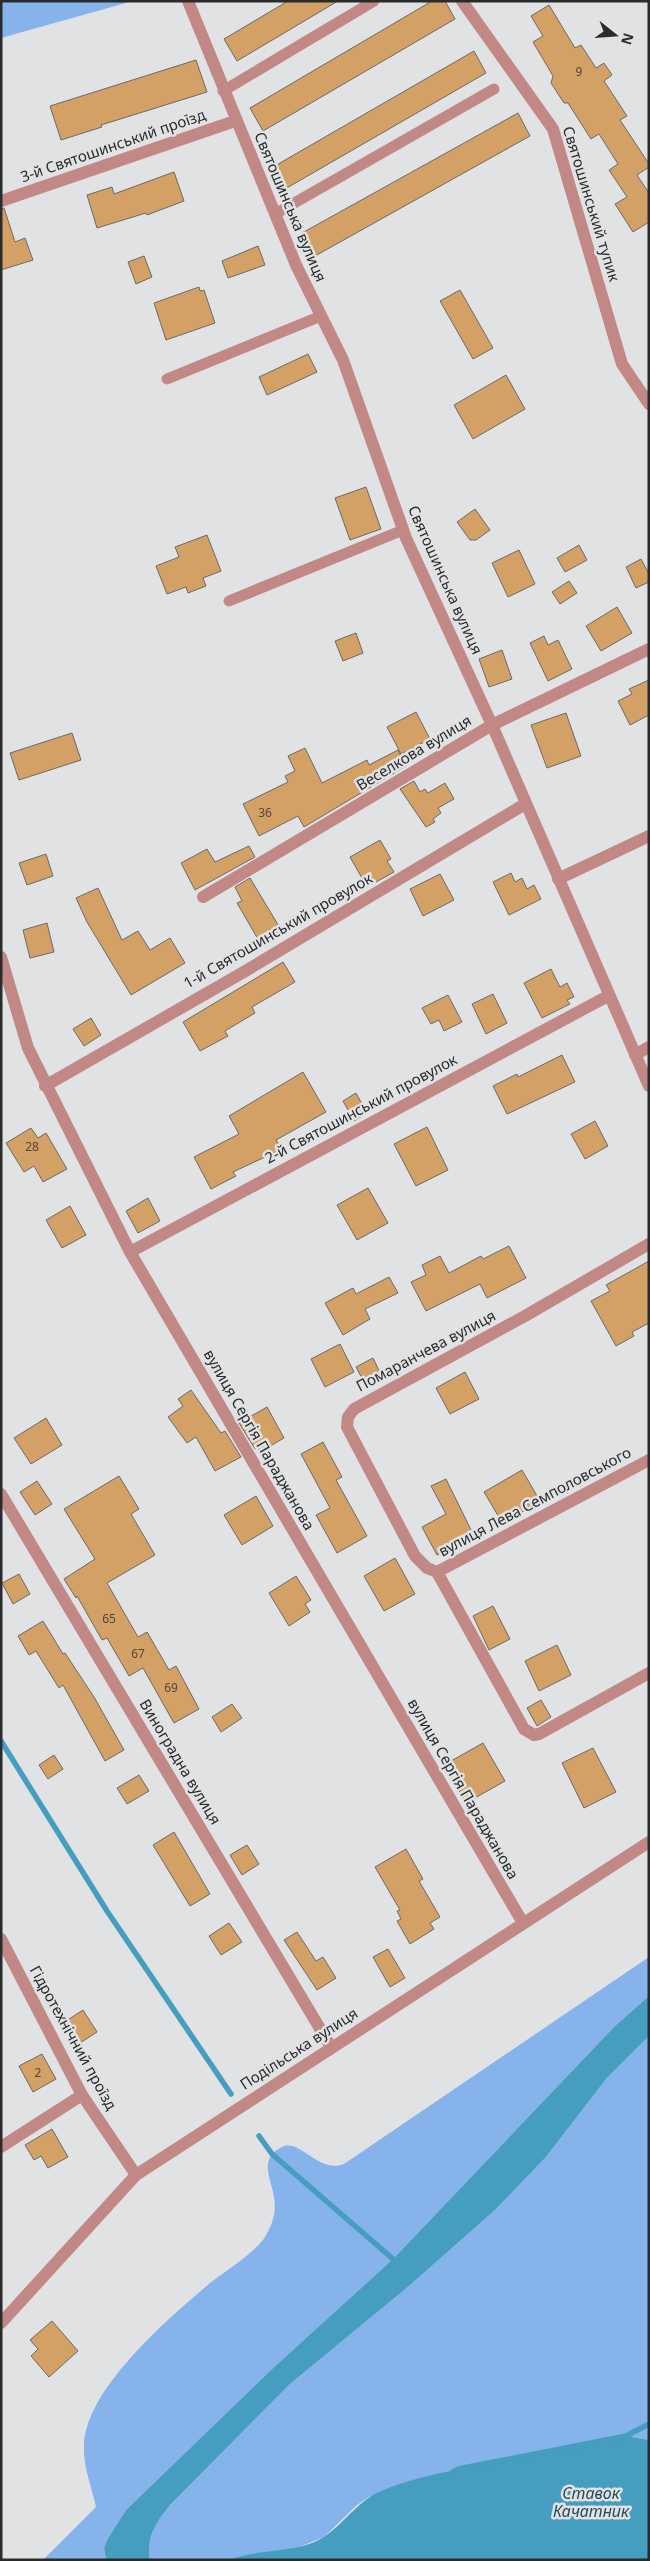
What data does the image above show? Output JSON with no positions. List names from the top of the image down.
{
  "streets": {
    "street": [
      "3-й Святошинський проїзд",
      "Святошинський тупик",
      "Святошинська вулиця",
      "Веселкова вулиця",
      "1-й Святошинський провулок",
      "2-й Святошинський провулок",
      "Помаранчева вулиця",
      "вулиця Сергія Параджанова",
      "вулиця Лева Семполовського",
      "Виноградна вулиця",
      "Гідротехнічний проїзд",
      "Подільська вулиця"
    ]
  },
  "crossings": [
    ["3-й Святошинський проїзд", "Святошинська вулиця"],
    ["Святошинська вулиця", "Веселкова вулиця"],
    ["Святошинська вулиця", "1-й Святошинський провулок"],
    ["Святошинська вулиця", "2-й Святошинський провулок"],
    ["1-й Святошинський провулок", "вулиця Сергія Параджанова"],
    ["2-й Святошинський провулок", "вулиця Сергія Параджанова"],
    ["Помаранчева вулиця", "вулиця Лева Семполовського"],
    ["вулиця Сергія Параджанова", "Подільська вулиця"],
    ["Виноградна вулиця", "Подільська вулиця"],
    ["Гідротехнічний проїзд", "Подільська вулиця"]
  ],
  "water": ["Ставок Качатник"],
  "house_numbers": [
    "9",
    "36",
    "28",
    "65",
    "67",
    "69",
    "2"
  ],
  "north": "right"
}
